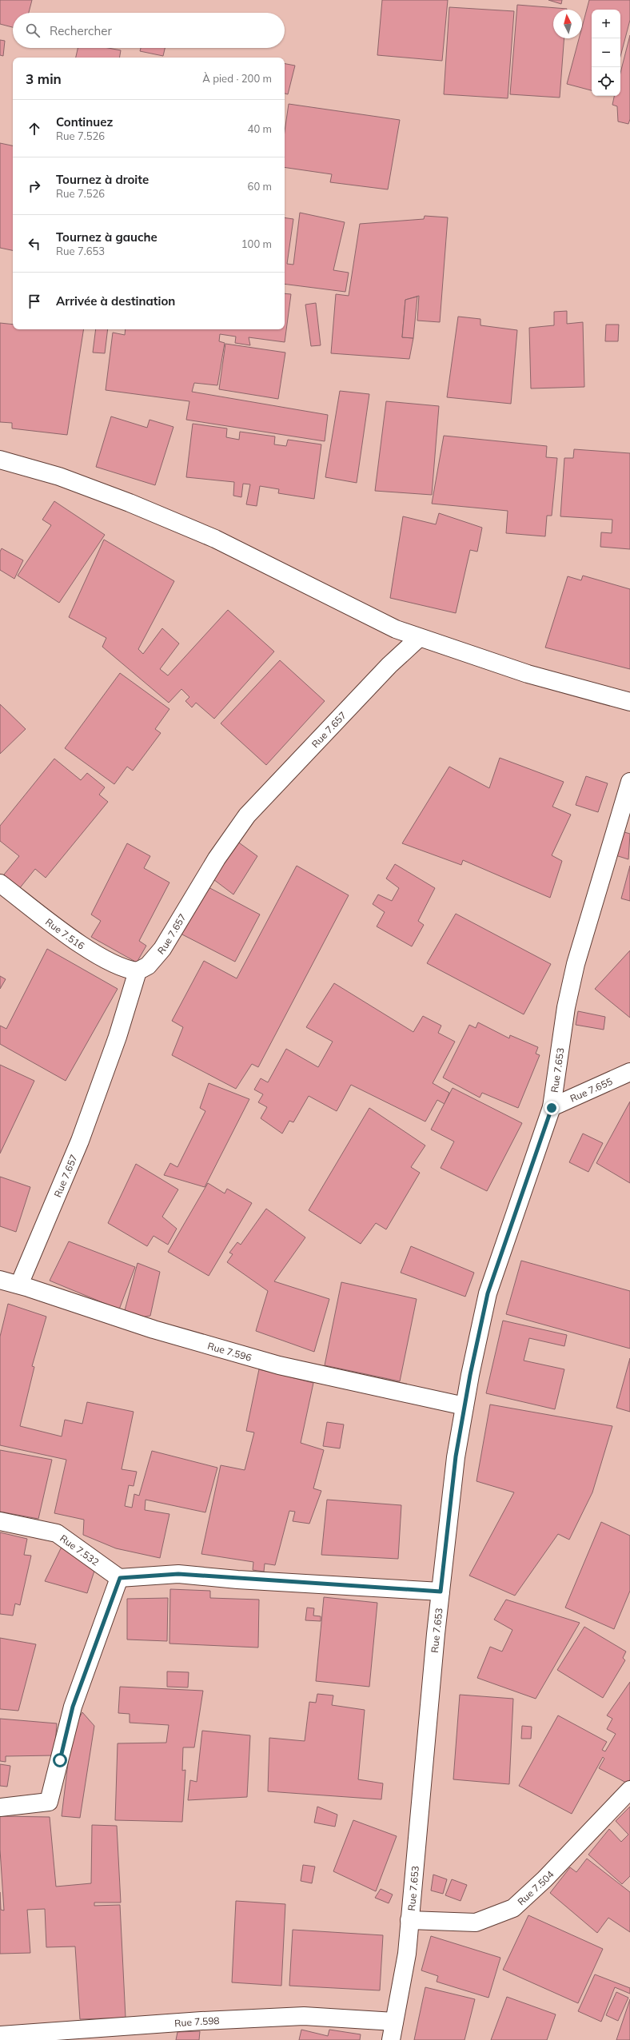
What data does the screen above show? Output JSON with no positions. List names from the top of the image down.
{
  "streets": {
    "street": [
      "Rue 7.657",
      "Rue 7.516",
      "Rue 7.653",
      "Rue 7.655",
      "Rue 7.596",
      "Rue 7.532",
      "Rue 7.504",
      "Rue 7.598"
    ]
  },
  "crossings": [
    ["Rue 7.657", "Rue 7.516"],
    ["Rue 7.657", "Rue 7.596"],
    ["Rue 7.653", "Rue 7.655"],
    ["Rue 7.653", "Rue 7.596"],
    ["Rue 7.653", "Rue 7.504"],
    ["Rue 7.653", "Rue 7.598"]
  ],
  "north": "top",
  "page": {
    "map_buttons": ["+", "−"],
    "search": "Rechercher",
    "heading": ["3 min", "À pied · 200 m"],
    "list": [
      ["Continuez", "Rue 7.526", "40 m"],
      ["Tournez à droite", "Rue 7.526", "60 m"],
      ["Tournez à gauche", "Rue 7.653", "100 m"],
      "Arrivée à destination"
    ]
  }
}
